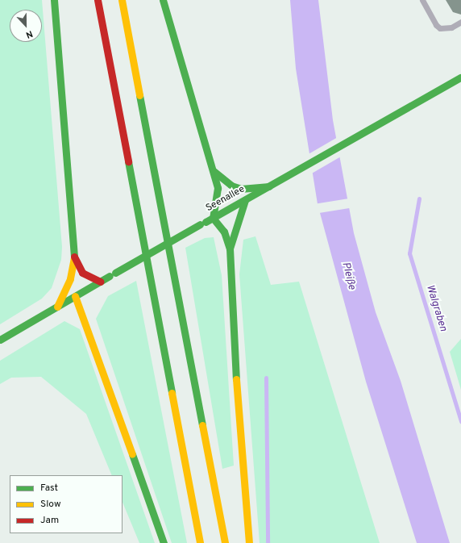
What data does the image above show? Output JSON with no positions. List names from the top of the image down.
{
  "streets": {
    "main road": ["Seenallee"]
  },
  "water": ["Pleiße", "Walgraben"],
  "legend": ["Fast", "Slow", "Jam"],
  "north": "bottom"
}
